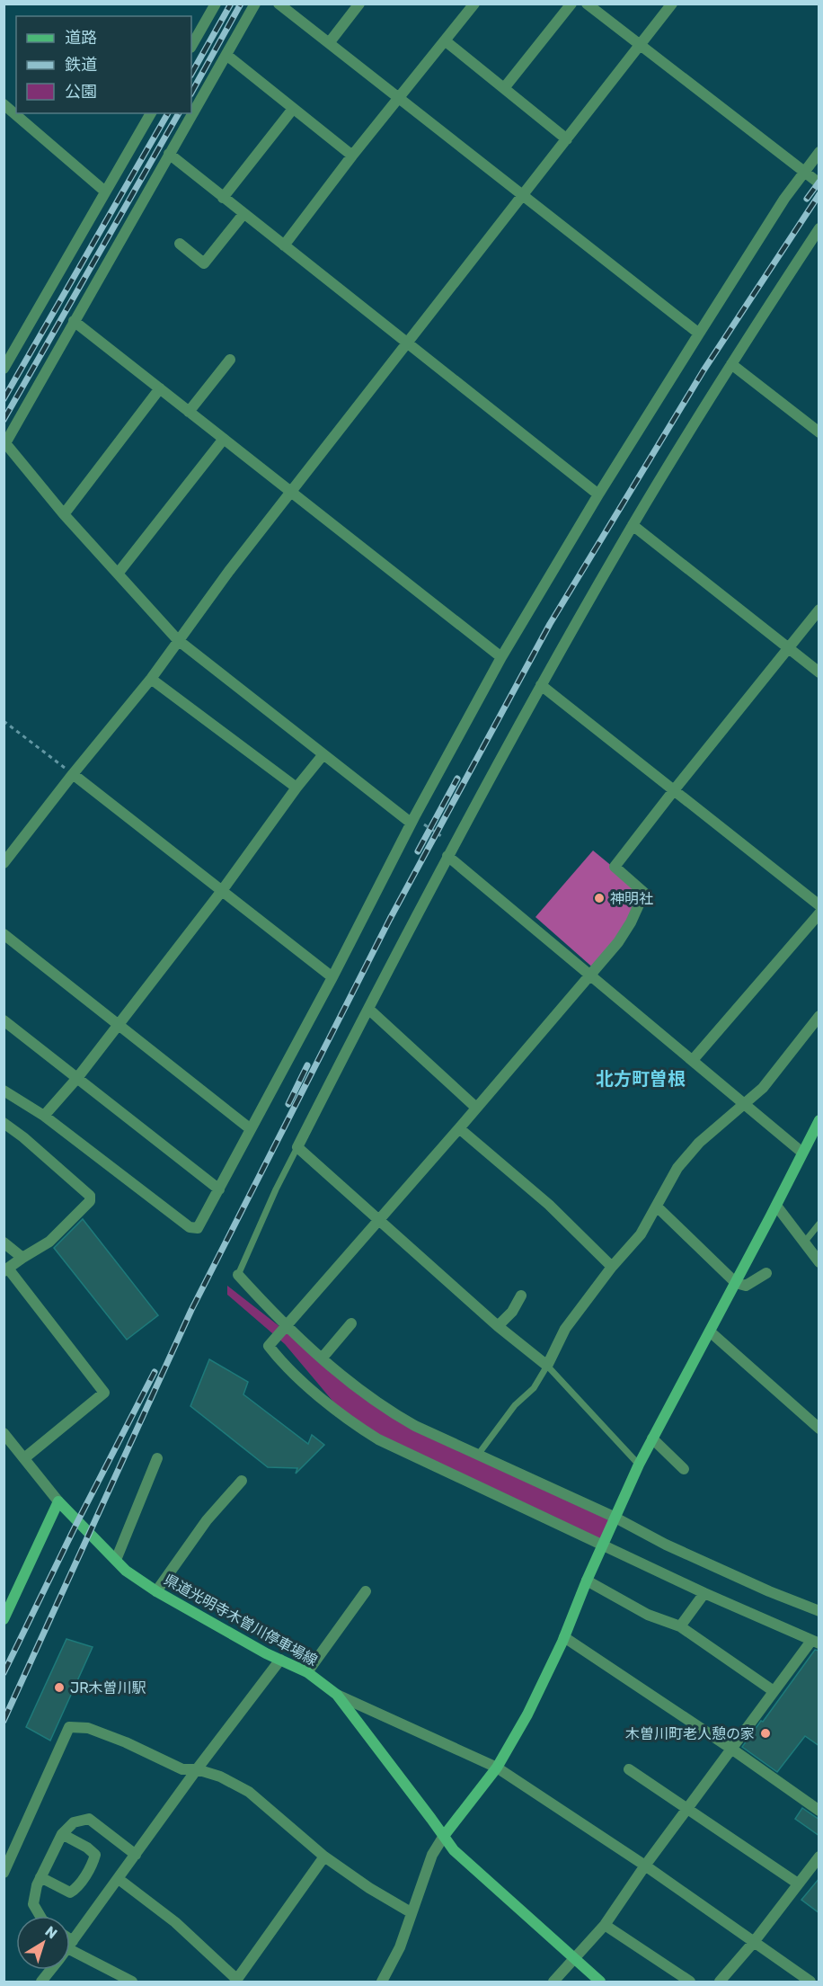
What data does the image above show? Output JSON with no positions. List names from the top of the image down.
{
  "streets": {
    "main road": ["県道光明寺木曽川停車場線"]
  },
  "districts": ["北方町曽根"],
  "places": ["神明社", "JR木曽川駅", "木曽川町老人憩の家"],
  "legend": ["道路", "鉄道", "公園"],
  "north": "top right"
}
